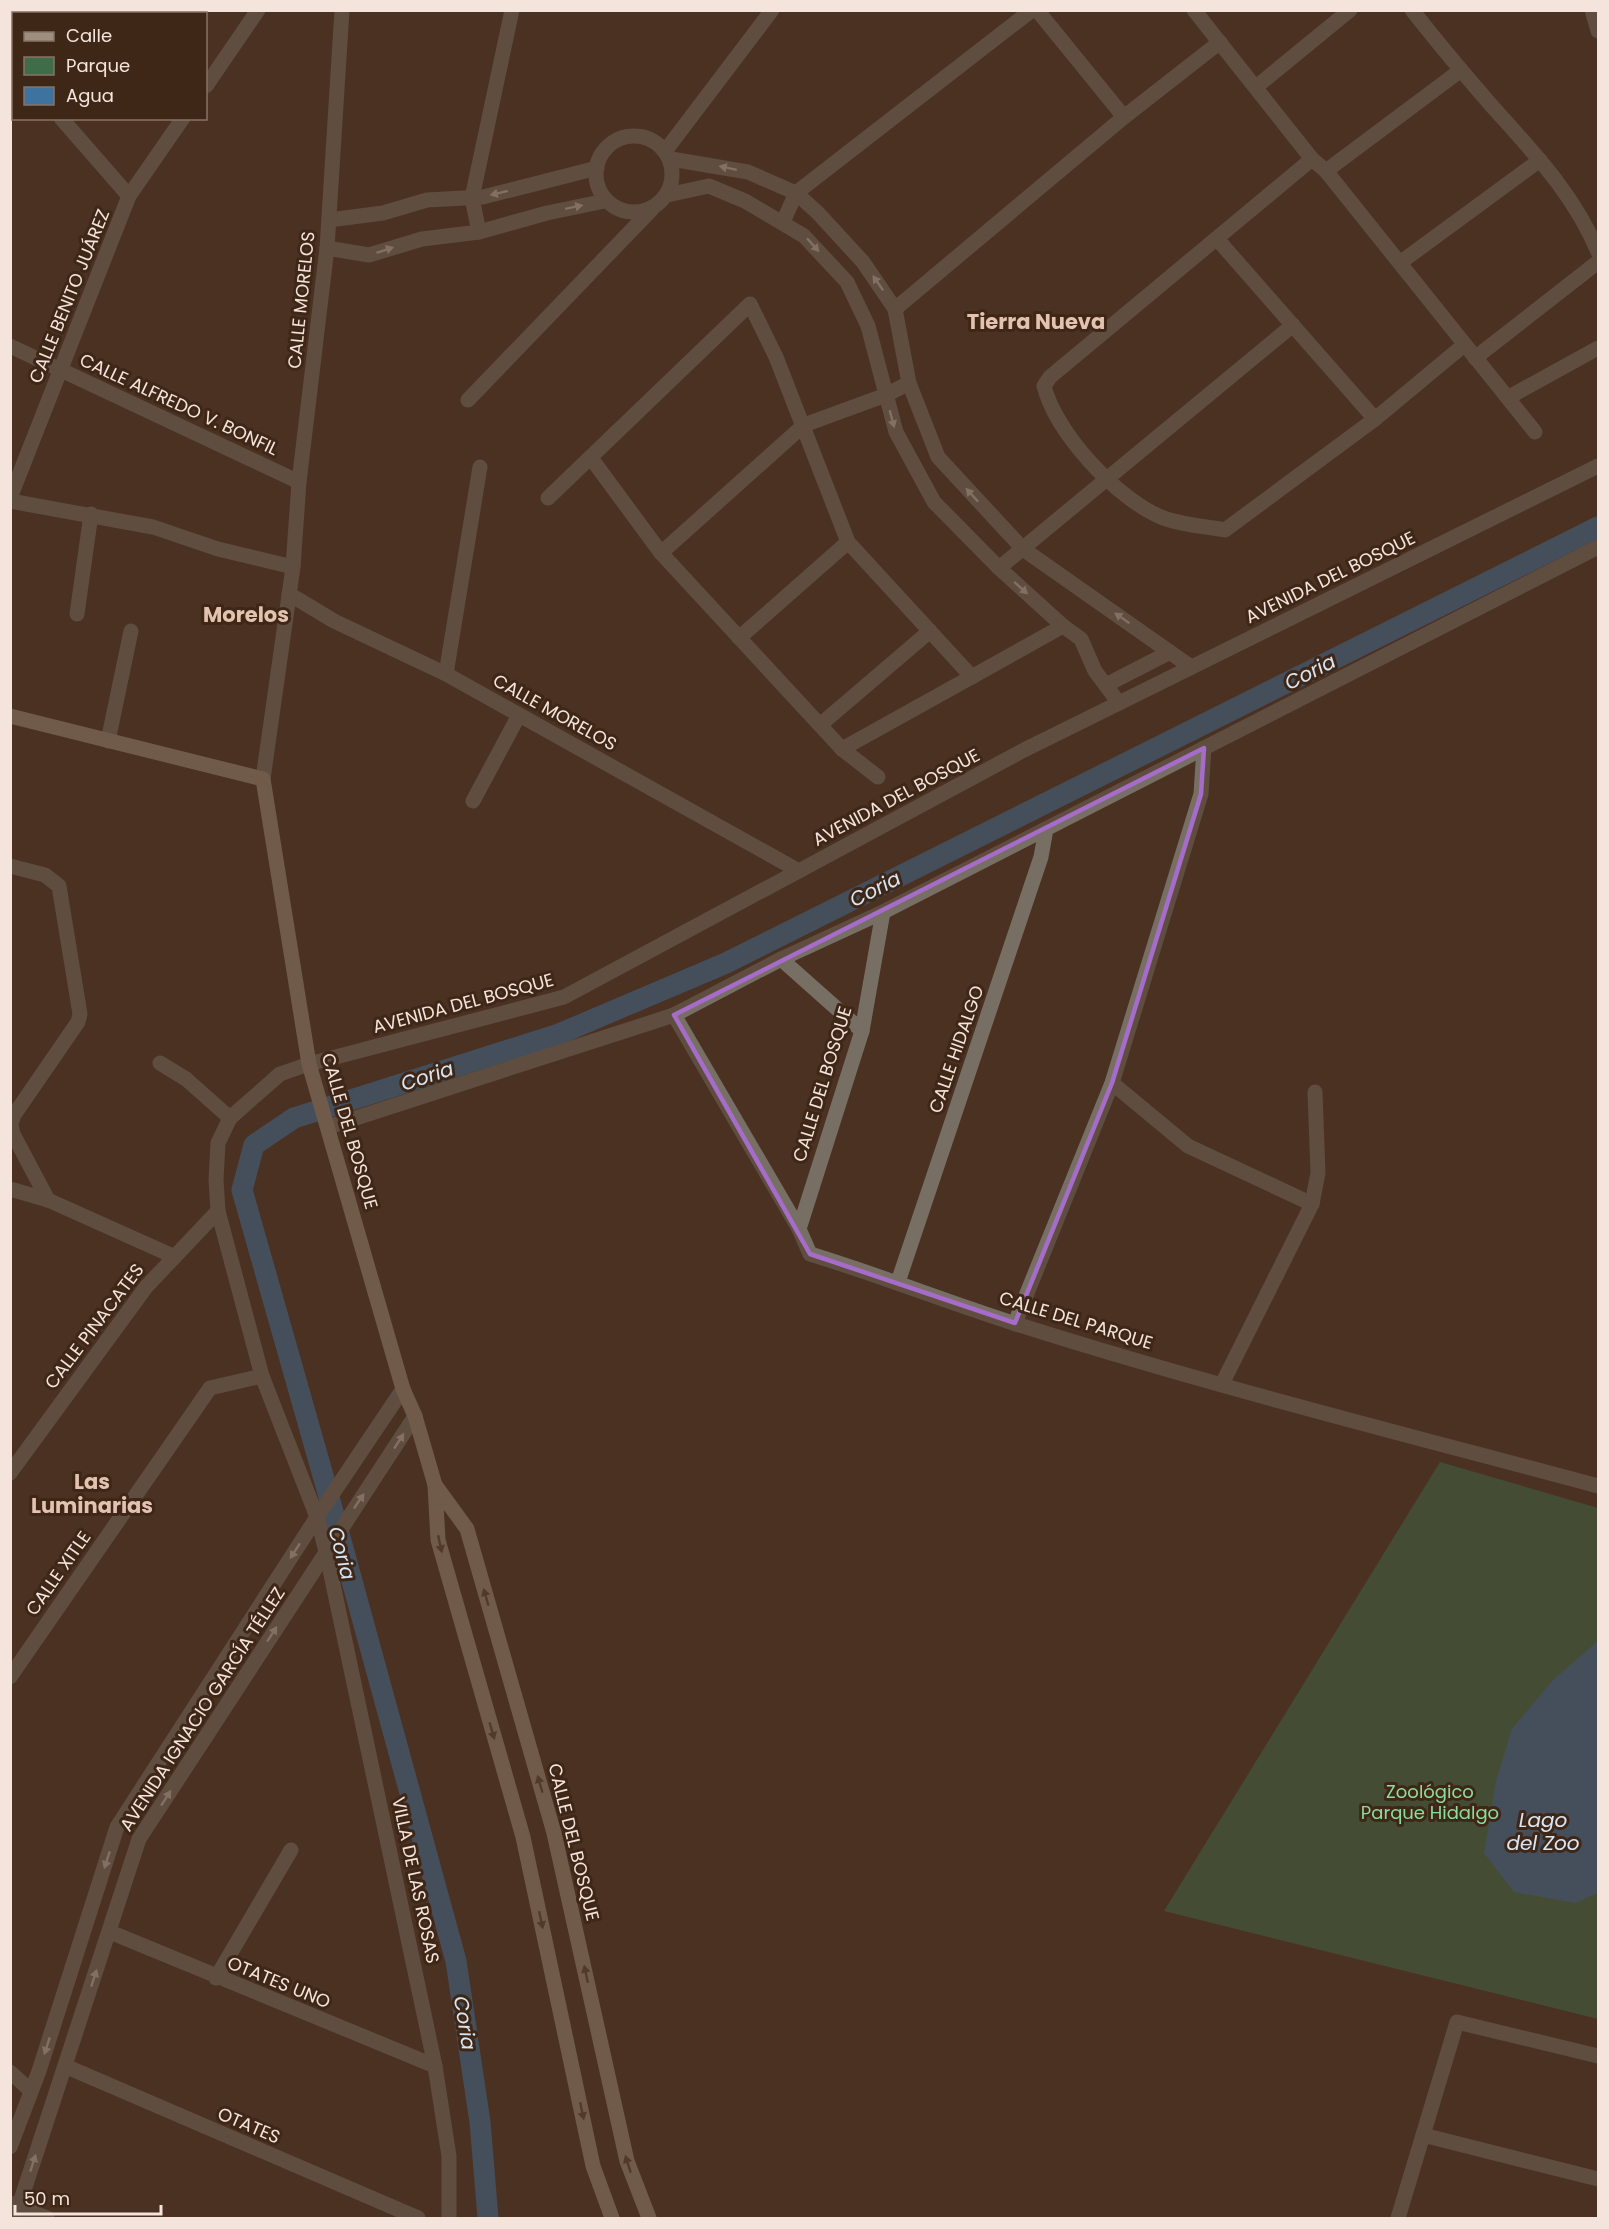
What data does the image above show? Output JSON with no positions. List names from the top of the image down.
{
  "streets": {
    "street": [
      "CALLE BENITO JUÁREZ",
      "CALLE MORELOS",
      "CALLE ALFREDO V. BONFIL",
      "AVENIDA DEL BOSQUE",
      "CALLE HIDALGO",
      "CALLE DEL BOSQUE",
      "CALLE DEL PARQUE",
      "CALLE PINACATES",
      "CALLE XITLE",
      "AVENIDA IGNACIO GARCÍA TÉLLEZ",
      "VILLA DE LAS ROSAS",
      "OTATES UNO",
      "OTATES"
    ]
  },
  "crossings": [
    ["CALLE BENITO JUÁREZ", "CALLE ALFREDO V. BONFIL"],
    ["CALLE MORELOS", "CALLE ALFREDO V. BONFIL"],
    ["CALLE MORELOS", "AVENIDA DEL BOSQUE"],
    ["CALLE MORELOS", "CALLE DEL BOSQUE"],
    ["AVENIDA DEL BOSQUE", "CALLE DEL BOSQUE"],
    ["AVENIDA DEL BOSQUE", "VILLA DE LAS ROSAS"],
    ["CALLE HIDALGO", "CALLE DEL PARQUE"],
    ["CALLE DEL BOSQUE", "CALLE DEL PARQUE"],
    ["CALLE DEL BOSQUE", "AVENIDA IGNACIO GARCÍA TÉLLEZ"],
    ["CALLE PINACATES", "VILLA DE LAS ROSAS"],
    ["CALLE XITLE", "VILLA DE LAS ROSAS"],
    ["AVENIDA IGNACIO GARCÍA TÉLLEZ", "VILLA DE LAS ROSAS"],
    ["AVENIDA IGNACIO GARCÍA TÉLLEZ", "OTATES UNO"],
    ["AVENIDA IGNACIO GARCÍA TÉLLEZ", "OTATES"],
    ["VILLA DE LAS ROSAS", "OTATES UNO"]
  ],
  "districts": ["Tierra Nueva", "Morelos", "Las Luminarias"],
  "water": ["Coria", "Lago del Zoo"],
  "parks": ["Zoológico Parque Hidalgo"],
  "legend": ["Calle", "Parque", "Agua"],
  "scale_bar": "50 m"
}
